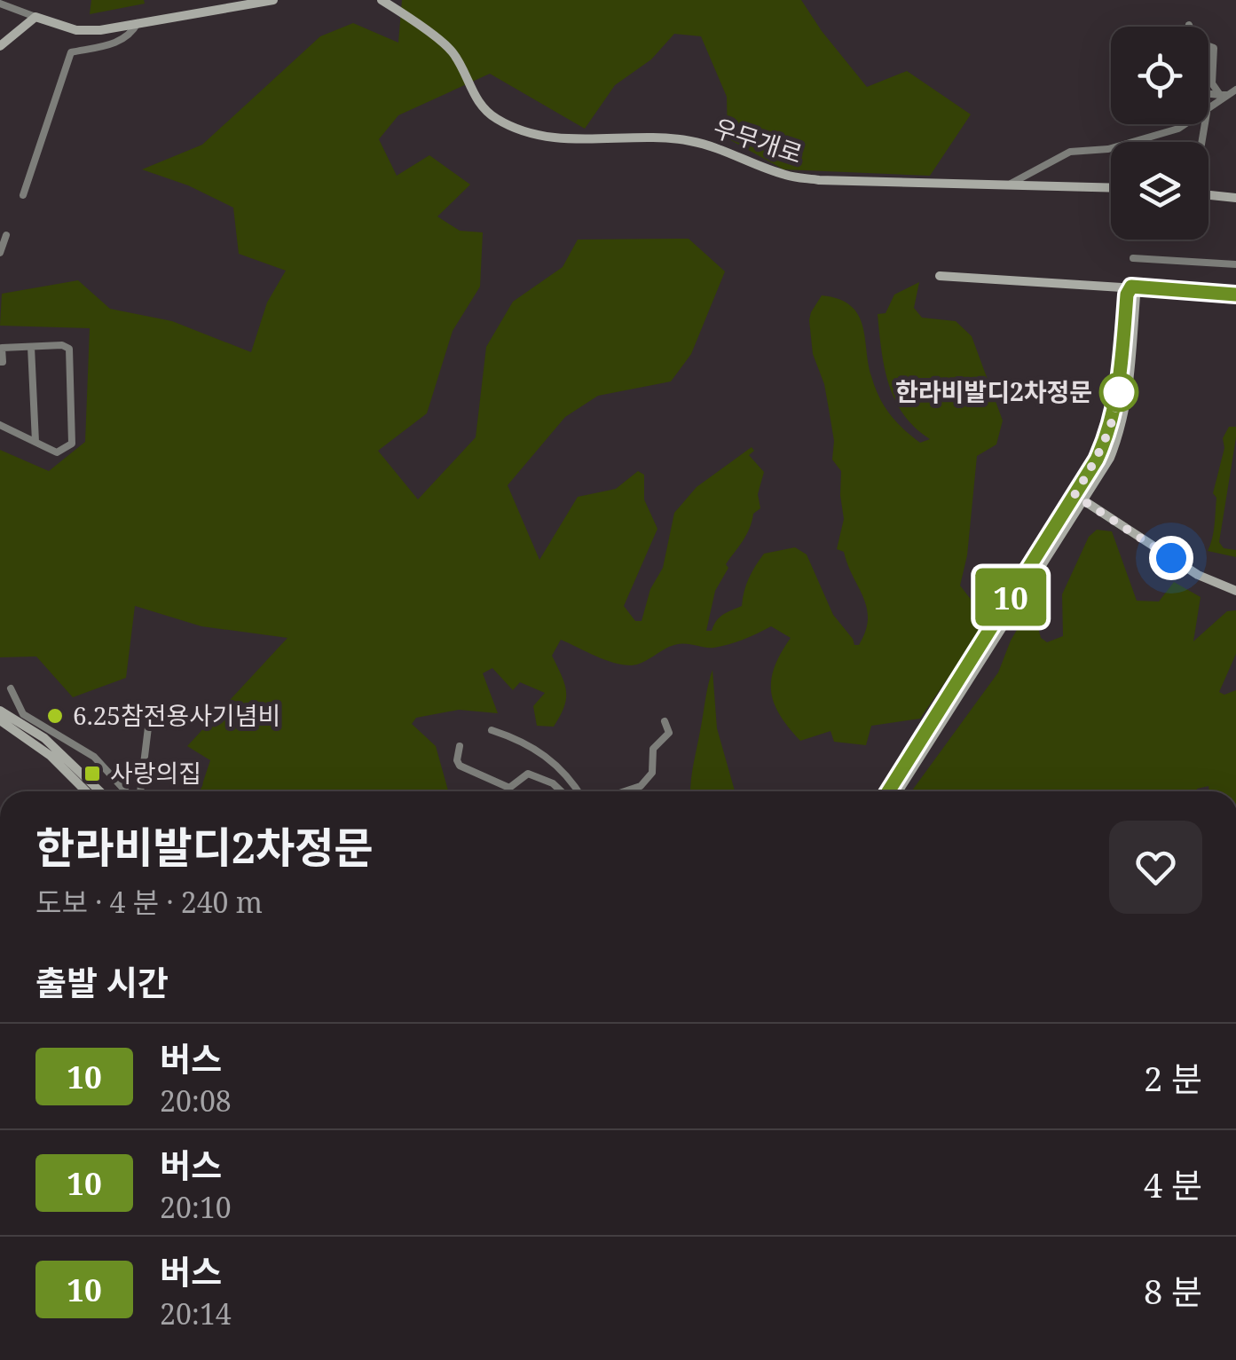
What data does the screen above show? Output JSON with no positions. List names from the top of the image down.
{
  "streets": {
    "street": ["우무개로"]
  },
  "places": {
    "other": ["한라비발디2차정문", "6.25참전용사기념비"],
    "transit": ["사랑의집"]
  },
  "lines": ["bus line 10"],
  "page": {
    "on_map": "10",
    "heading": [
      ["한라비발디2차정문", "도보 · 4 분 · 240 m"],
      "출발 시간"
    ],
    "list": [
      {
        "mark": "10",
        "name": "버스",
        "note": "20:08",
        "value": "2 분"
      },
      {
        "mark": "10",
        "name": "버스",
        "note": "20:10",
        "value": "4 분"
      },
      {
        "mark": "10",
        "name": "버스",
        "note": "20:14",
        "value": "8 분"
      }
    ]
  }
}
